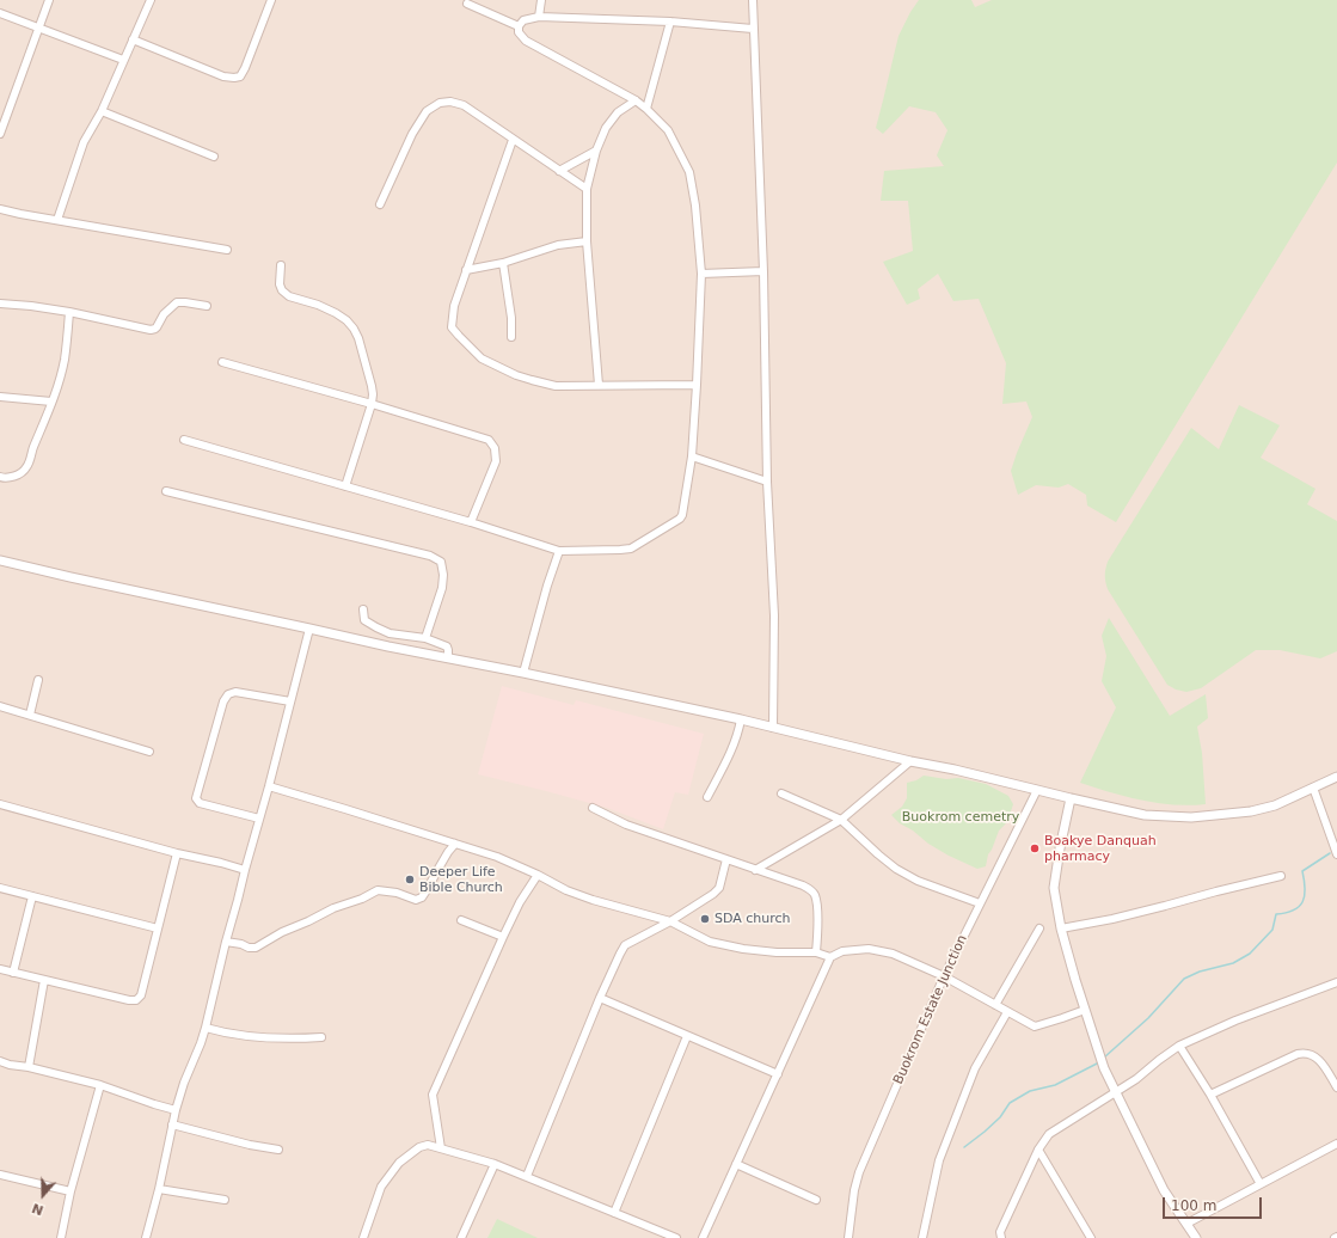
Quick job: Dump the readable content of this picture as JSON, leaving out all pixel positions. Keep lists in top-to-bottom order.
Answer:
{
  "streets": {
    "street": ["Buokrom Estate Junction"]
  },
  "parks": ["Buokrom cemetry"],
  "places": ["Boakye Danquah pharmacy", "Deeper Life Bible Church", "SDA church"],
  "scale_bar": "100 m",
  "north": "bottom"
}
